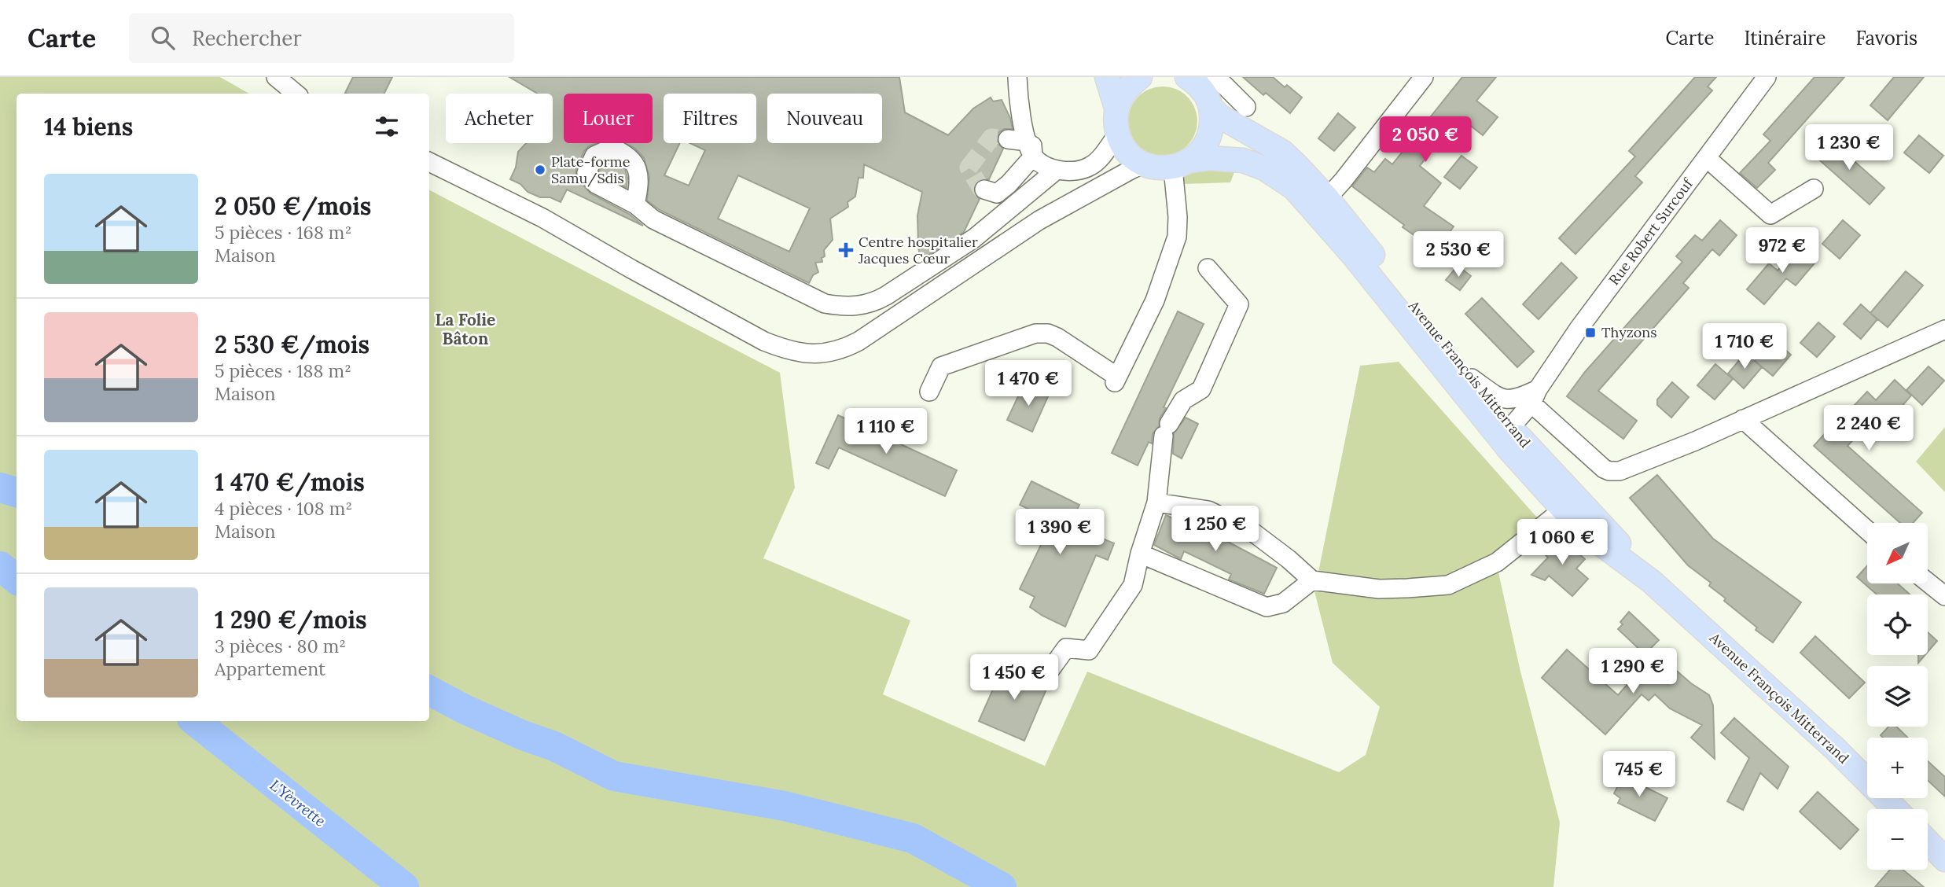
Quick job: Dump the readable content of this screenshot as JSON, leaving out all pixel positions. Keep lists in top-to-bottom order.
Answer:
{
  "streets": {
    "main road": ["Avenue François Mitterrand"],
    "street": ["Rue Robert Surcouf"]
  },
  "crossings": [
    ["Rue Robert Surcouf", "Avenue François Mitterrand"]
  ],
  "districts": ["La Folie Bâton"],
  "water": ["L'Yèvrette"],
  "places": {
    "other": ["Plate-forme Samu/Sdis"],
    "health": ["Centre hospitalier Jacques Cœur"],
    "transit": ["Thyzons"]
  },
  "north": "bottom left",
  "page": {
    "header": "Carte",
    "search": "Rechercher",
    "nav": ["Carte", "Itinéraire", "Favoris"],
    "chip": [
      "Acheter",
      "Louer",
      "Filtres",
      "Nouveau"
    ],
    "heading": "14 biens",
    "price": [
      "2 050 €",
      "1 230 €",
      "972 €",
      "2 530 €",
      "1 710 €",
      "1 470 €",
      "2 240 €",
      "1 110 €",
      "1 250 €",
      "1 390 €",
      "1 060 €",
      "1 290 €",
      "1 450 €",
      "745 €"
    ],
    "list": [
      {
        "name": "2 050 €/mois",
        "note": "5 pièces · 168 m² · Maison"
      },
      {
        "name": "2 530 €/mois",
        "note": "5 pièces · 188 m² · Maison"
      },
      {
        "name": "1 470 €/mois",
        "note": "4 pièces · 108 m² · Maison"
      },
      {
        "name": "1 290 €/mois",
        "note": "3 pièces · 80 m² · Appartement"
      }
    ],
    "map_buttons": ["+", "−"]
  }
}
